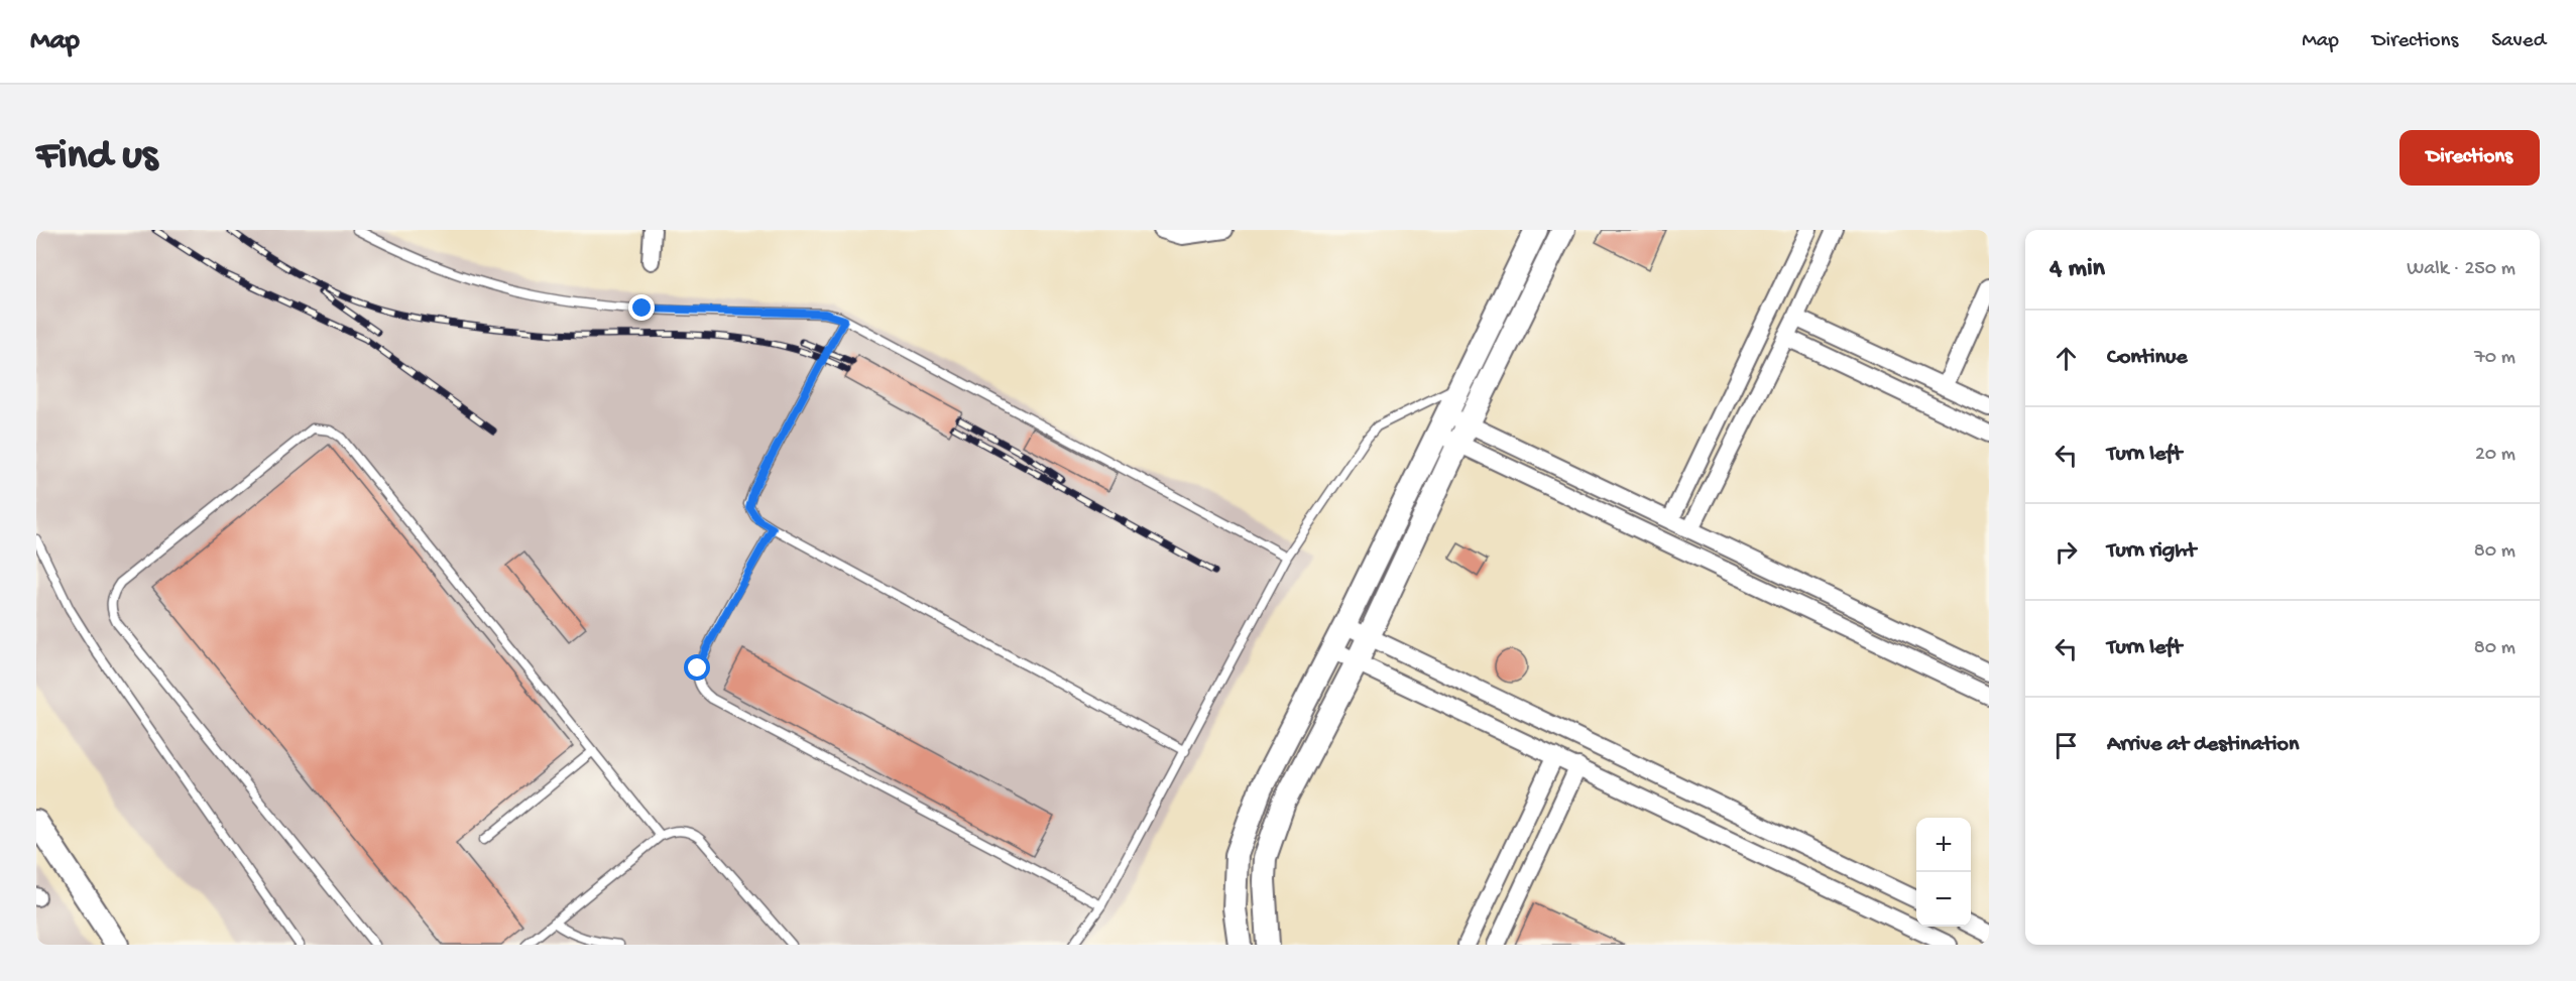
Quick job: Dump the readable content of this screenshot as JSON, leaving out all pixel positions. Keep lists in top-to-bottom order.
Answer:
{
  "page": {
    "header": "Map",
    "nav": ["Map", "Directions", "Saved"],
    "buttons": "Directions",
    "title": "Find us",
    "heading": ["4 min", "Walk · 250 m"],
    "list": [
      ["Continue", "70 m"],
      ["Turn left", "20 m"],
      ["Turn right", "80 m"],
      ["Turn left", "80 m"],
      "Arrive at destination"
    ],
    "map_buttons": ["+", "−"]
  }
}
